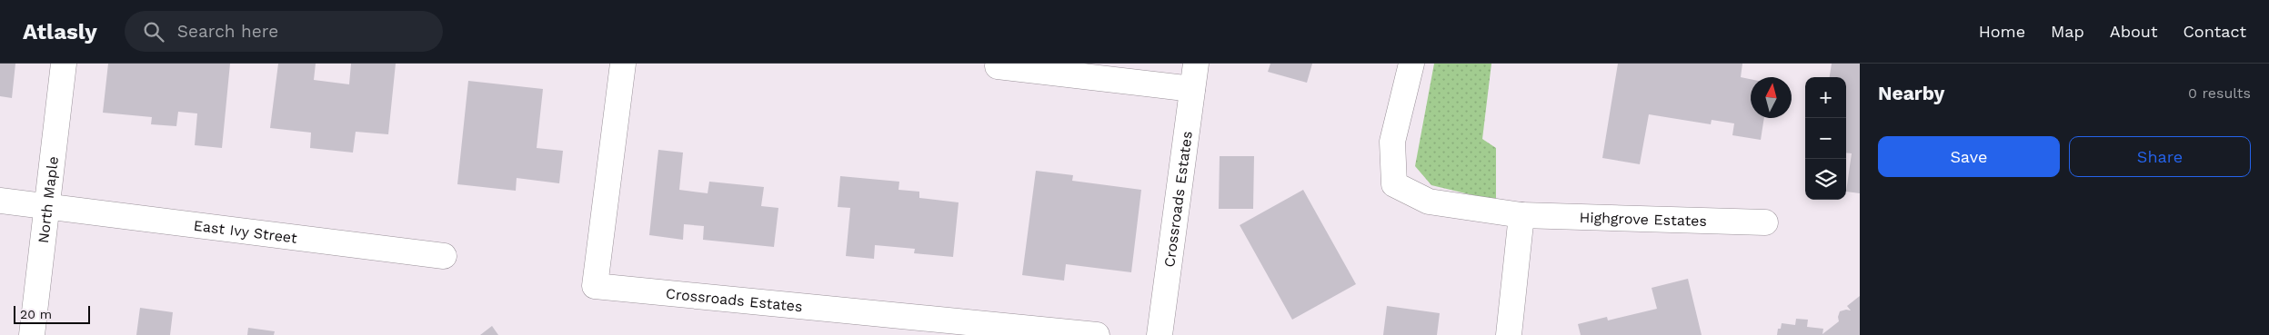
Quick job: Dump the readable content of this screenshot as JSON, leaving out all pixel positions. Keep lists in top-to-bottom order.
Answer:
{
  "streets": {
    "street": [
      "Crossroads Estates",
      "North Maple",
      "Highgrove Estates",
      "East Ivy Street"
    ]
  },
  "crossings": [
    ["North Maple", "East Ivy Street"]
  ],
  "scale_bar": "20 m",
  "north": "top",
  "page": {
    "header": "Atlasly",
    "search": "Search here",
    "nav": [
      "Home",
      "Map",
      "About",
      "Contact"
    ],
    "heading": ["Nearby", "0 results"],
    "map_buttons": ["+", "−"],
    "buttons": ["Save", "Share"],
    "scale": "20 m"
  }
}
